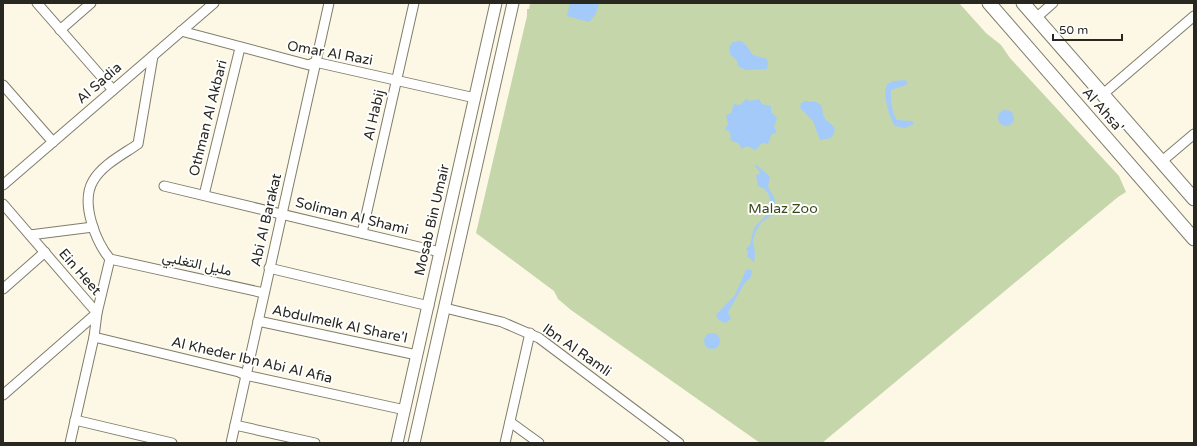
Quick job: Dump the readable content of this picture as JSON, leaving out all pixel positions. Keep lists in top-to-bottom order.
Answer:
{
  "streets": {
    "main road": ["Al Ahsa'"],
    "street": [
      "Omar Al Razi",
      "Al Sadia",
      "Al Habij",
      "Othman Al Akbari",
      "Soliman Al Shami",
      "Abi Al Barakat",
      "Mosab Bin Umair",
      "مليل التغلبي",
      "Ein Heet",
      "Abdulmelk Al Share'I",
      "Ibn Al Ramli",
      "Al Kheder Ibn Abi Al Afia"
    ]
  },
  "crossings": [
    ["Omar Al Razi", "Al Sadia"],
    ["Omar Al Razi", "Al Habij"],
    ["Omar Al Razi", "Othman Al Akbari"],
    ["Omar Al Razi", "Abi Al Barakat"],
    ["Omar Al Razi", "Mosab Bin Umair"],
    ["Al Habij", "Soliman Al Shami"],
    ["Othman Al Akbari", "Soliman Al Shami"],
    ["Soliman Al Shami", "Abi Al Barakat"],
    ["Soliman Al Shami", "Mosab Bin Umair"],
    ["Abi Al Barakat", "مليل التغلبي"],
    ["Abi Al Barakat", "Abdulmelk Al Share'I"],
    ["Abi Al Barakat", "Al Kheder Ibn Abi Al Afia"],
    ["Mosab Bin Umair", "Abdulmelk Al Share'I"],
    ["Mosab Bin Umair", "Al Kheder Ibn Abi Al Afia"],
    ["Ein Heet", "Al Kheder Ibn Abi Al Afia"]
  ],
  "parks": ["Malaz Zoo"],
  "scale_bar": "50 m"
}
